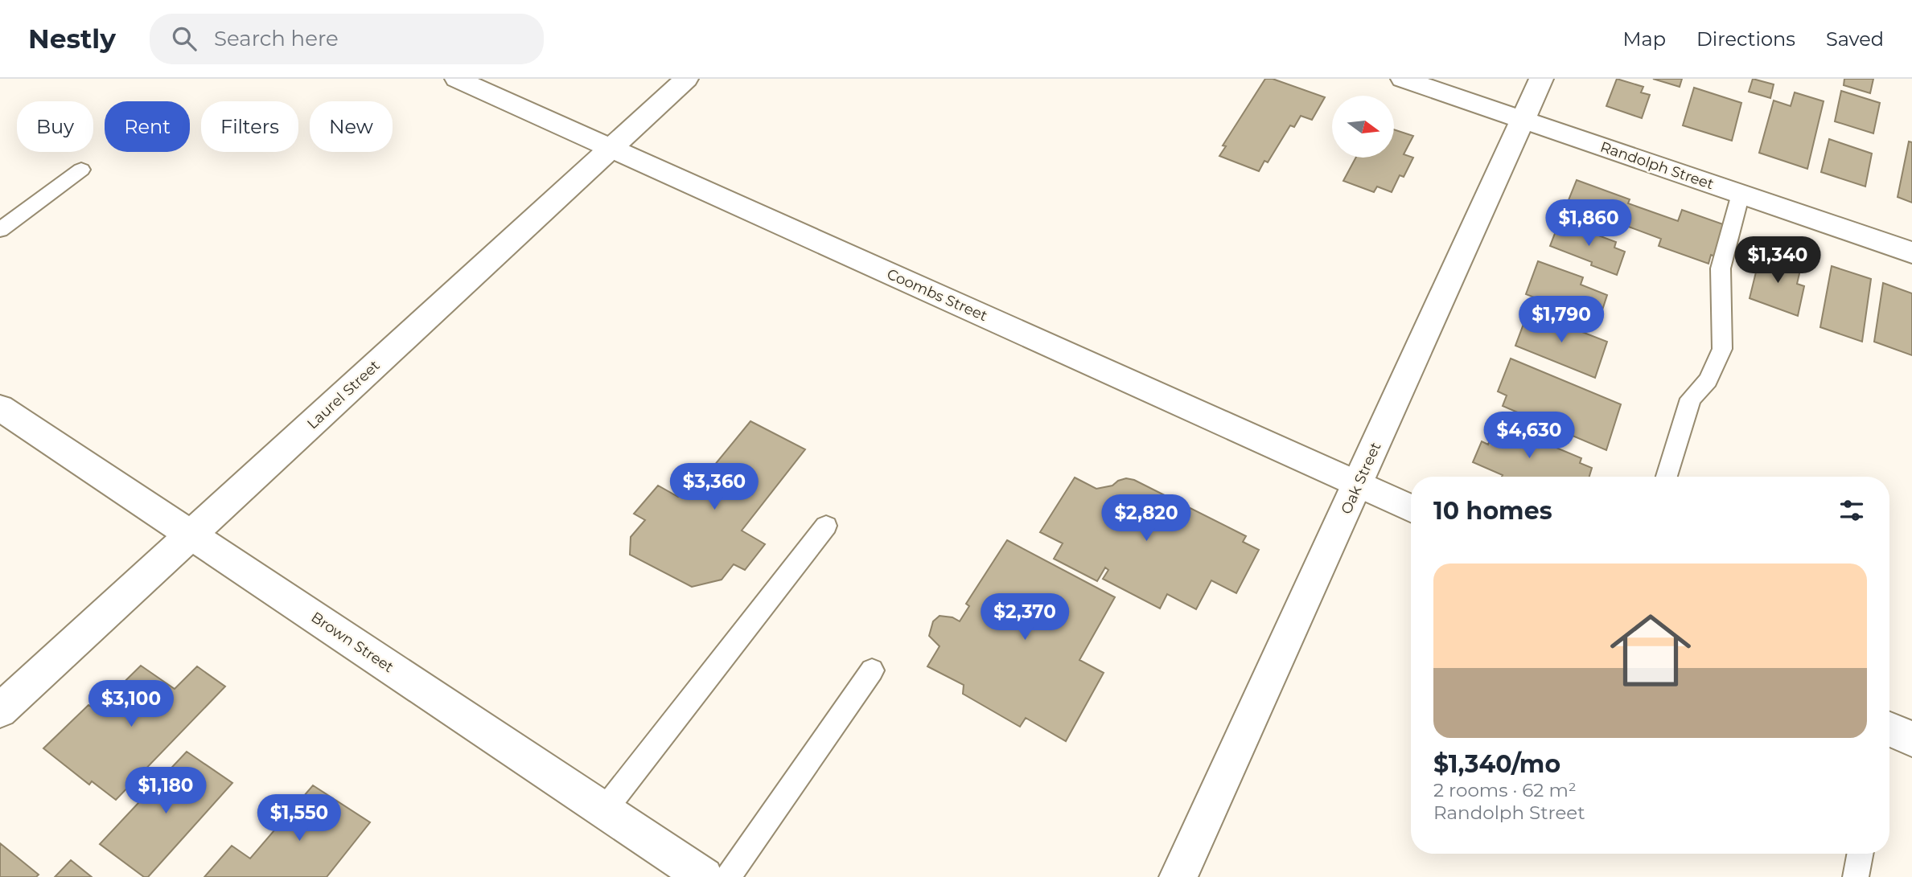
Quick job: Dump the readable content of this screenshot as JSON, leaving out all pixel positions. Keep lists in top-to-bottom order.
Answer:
{
  "streets": {
    "street": [
      "Randolph Street",
      "Coombs Street",
      "Laurel Street",
      "Oak Street",
      "Brown Street"
    ]
  },
  "crossings": [
    ["Randolph Street", "Oak Street"],
    ["Coombs Street", "Laurel Street"],
    ["Coombs Street", "Oak Street"],
    ["Laurel Street", "Brown Street"]
  ],
  "north": "right",
  "page": {
    "header": "Nestly",
    "search": "Search here",
    "nav": ["Map", "Directions", "Saved"],
    "chip": [
      "Buy",
      "Rent",
      "Filters",
      "New"
    ],
    "price": [
      "$1,860",
      "$1,340",
      "$1,790",
      "$4,630",
      "$3,360",
      "$2,820",
      "$2,370",
      "$3,100",
      "$1,180",
      "$1,550"
    ],
    "heading": "10 homes",
    "list": [
      {
        "name": "$1,340/mo",
        "note": "2 rooms · 62 m² · Randolph Street"
      }
    ]
  }
}
